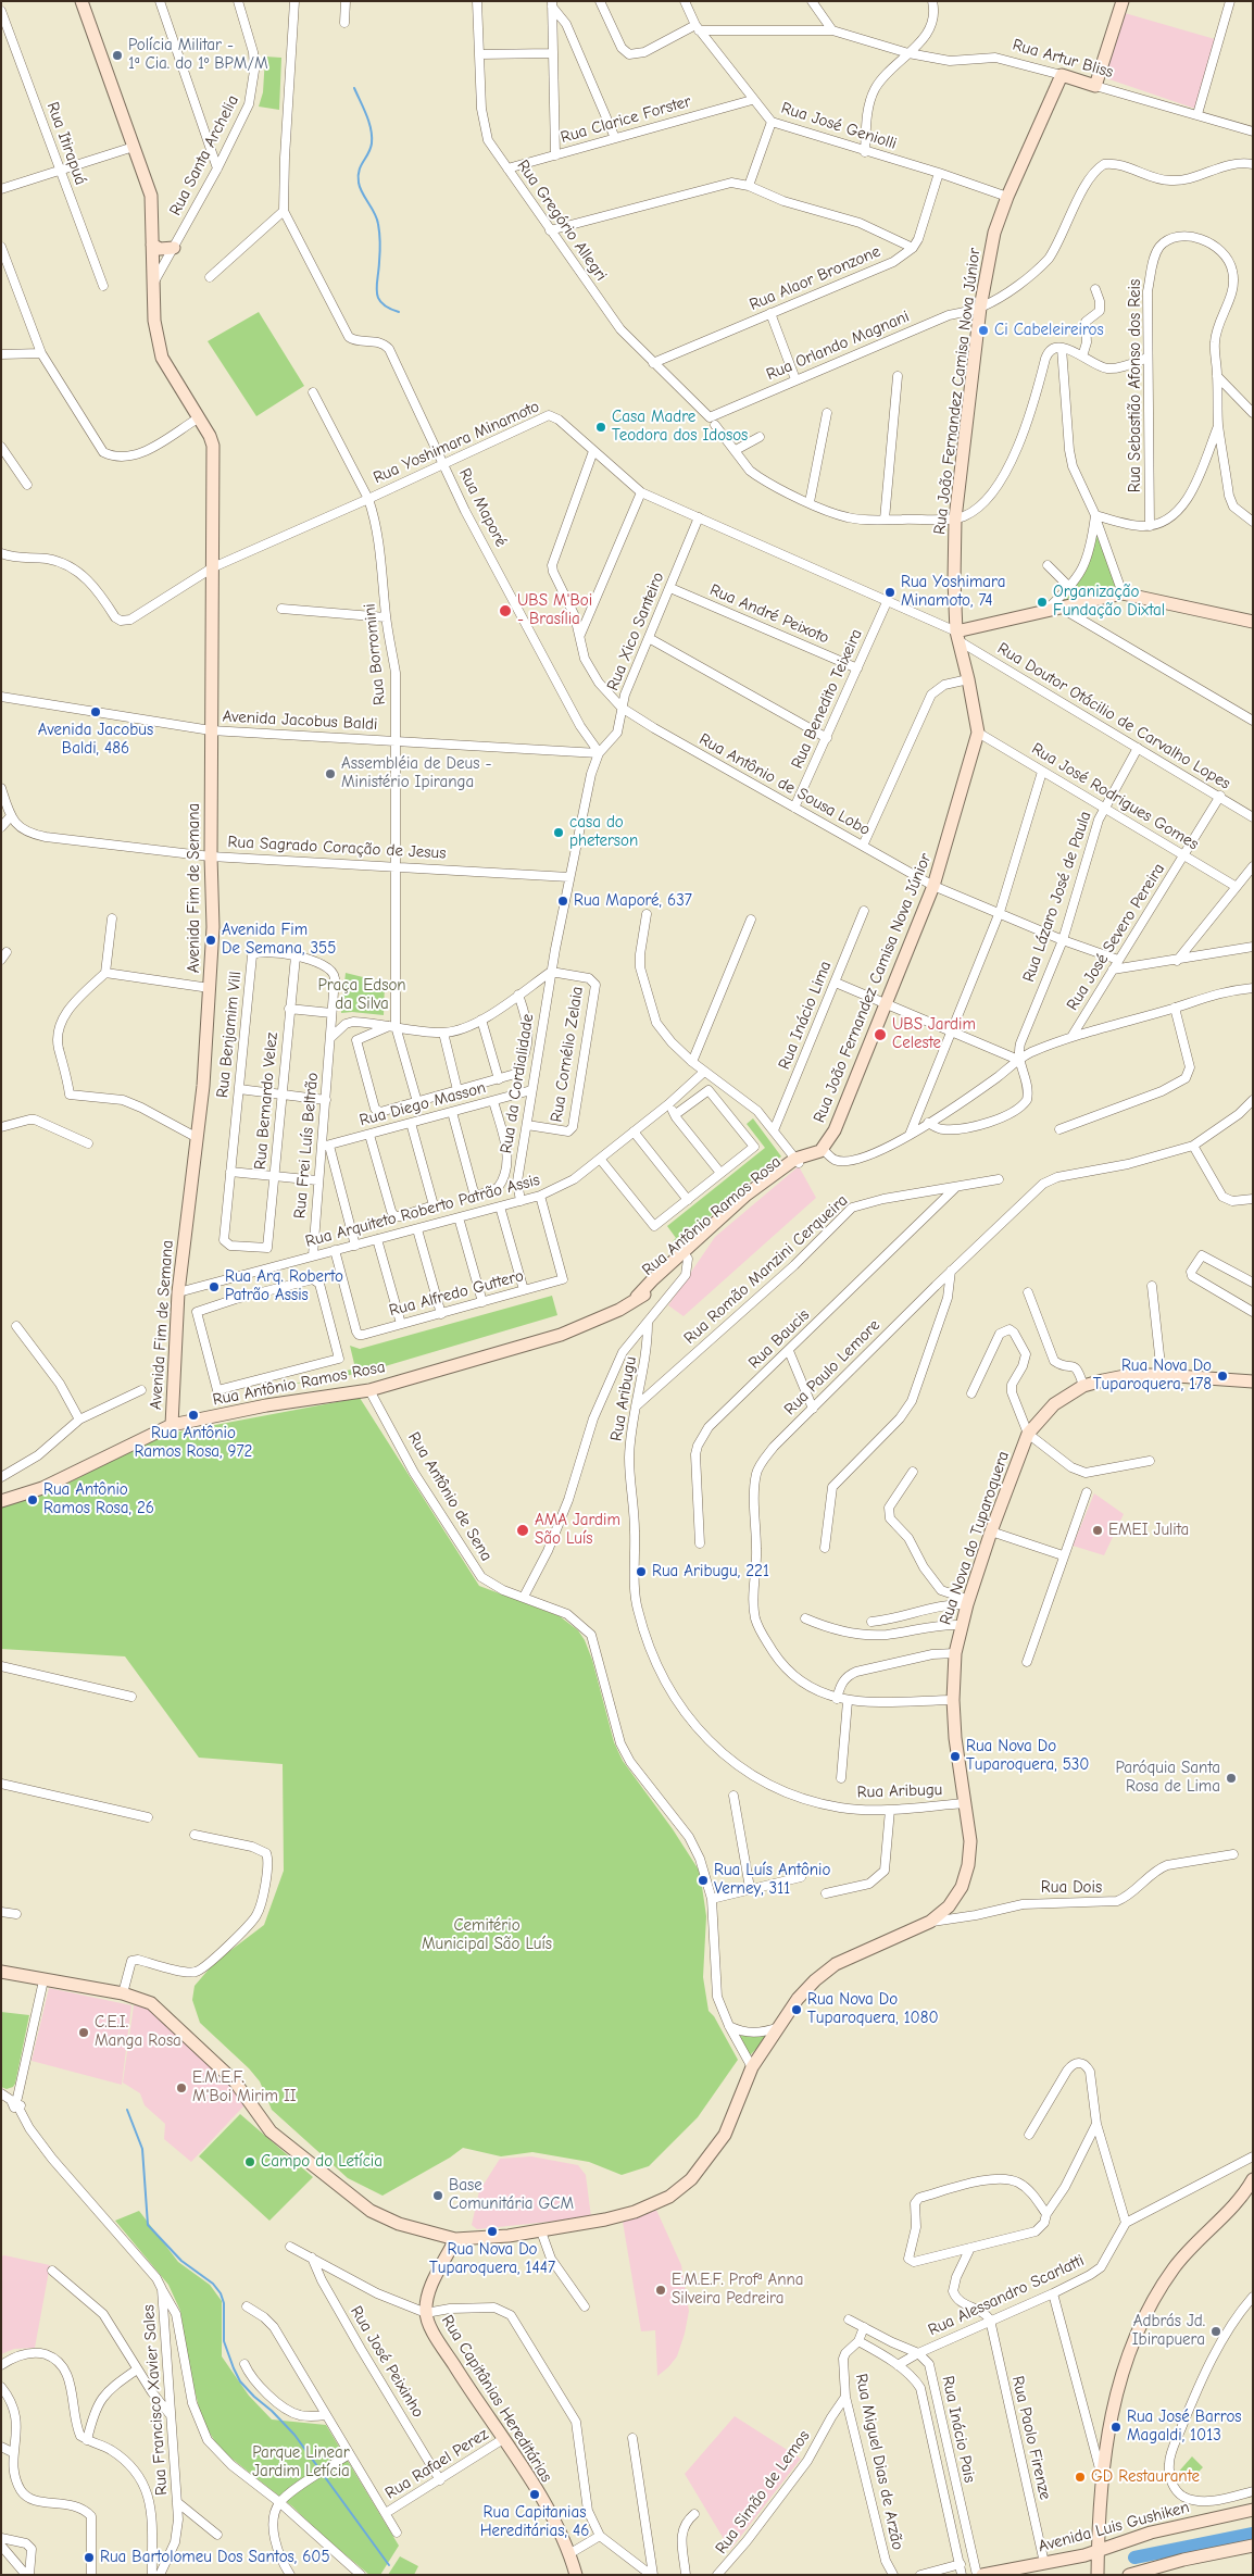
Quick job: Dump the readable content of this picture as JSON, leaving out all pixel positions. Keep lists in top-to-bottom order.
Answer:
{
  "streets": {
    "street": [
      "Rua Artur Bliss",
      "Rua Clarice Forster",
      "Rua José Geniolli",
      "Rua Itirapuá",
      "Rua Santa Archelia",
      "Rua Gregório Allegri",
      "Rua Alaor Bronzone",
      "Rua Orlando Magnani",
      "Rua Sebastião Afonso dos Reis",
      "Rua João Fernandez Camisa Nova Júnior",
      "Rua Yoshimara Minamoto",
      "Rua Maporé",
      "Rua André Peixoto",
      "Rua Xico Santeiro",
      "Rua Borromini",
      "Rua Benedito Teixeira",
      "Rua Doutor Otácilio de Carvalho Lopes",
      "Avenida Jacobus Baldi",
      "Rua Antônio de Sousa Lobo",
      "Rua José Rodrigues Gomes",
      "Rua Sagrado Coração de Jesus",
      "Avenida Fim de Semana",
      "Rua Lázaro José de Paula",
      "Rua José Severo Pereira",
      "Rua Inácio Lima",
      "Rua Benjamim Vill",
      "Rua Cornélio Zelaia",
      "Rua da Cordialidade",
      "Rua Bernardo Velez",
      "Rua Diego Masson",
      "Rua Frei Luís Beltrão",
      "Rua Arquiteto Roberto Patrão Assis",
      "Rua Antônio Ramos Rosa",
      "Rua Romão Manzini Cerqueira",
      "Rua Alfredo Guttero",
      "Rua Baucis",
      "Rua Paulo Lemore",
      "Rua Aribugu",
      "Rua Antônio de Sena",
      "Rua Nova do Tuparoquera",
      "Rua Dois",
      "Rua Alessandro Scarlatti",
      "Rua José Peixinho",
      "Rua Capitânias Hereditárias",
      "Rua Francisco Xavier Sales",
      "Rua Inácio Pais",
      "Rua Paolo Firenze",
      "Rua Miguel Dias de Arzão",
      "Rua Rafael Perez",
      "Rua Simão de Lemos",
      "Avenida Luis Gushiken"
    ]
  },
  "crossings": [
    ["Rua Artur Bliss", "Rua José Geniolli"],
    ["Rua Artur Bliss", "Rua João Fernandez Camisa Nova Júnior"],
    ["Rua Clarice Forster", "Rua José Geniolli"],
    ["Rua Clarice Forster", "Rua Gregório Allegri"],
    ["Rua José Geniolli", "Rua Alaor Bronzone"],
    ["Rua José Geniolli", "Rua João Fernandez Camisa Nova Júnior"],
    ["Rua Santa Archelia", "Avenida Fim de Semana"],
    ["Rua Gregório Allegri", "Rua Alaor Bronzone"],
    ["Rua Gregório Allegri", "Rua Orlando Magnani"],
    ["Rua Gregório Allegri", "Rua João Fernandez Camisa Nova Júnior"],
    ["Rua Orlando Magnani", "Rua João Fernandez Camisa Nova Júnior"],
    ["Rua João Fernandez Camisa Nova Júnior", "Rua Yoshimara Minamoto"],
    ["Rua João Fernandez Camisa Nova Júnior", "Rua Doutor Otácilio de Carvalho Lopes"],
    ["Rua João Fernandez Camisa Nova Júnior", "Rua Antônio de Sousa Lobo"],
    ["Rua João Fernandez Camisa Nova Júnior", "Rua José Rodrigues Gomes"],
    ["Rua João Fernandez Camisa Nova Júnior", "Rua Antônio Ramos Rosa"],
    ["Rua Yoshimara Minamoto", "Rua Maporé"],
    ["Rua Yoshimara Minamoto", "Rua Xico Santeiro"],
    ["Rua Yoshimara Minamoto", "Rua Borromini"],
    ["Rua Yoshimara Minamoto", "Rua Benedito Teixeira"],
    ["Rua Yoshimara Minamoto", "Rua Doutor Otácilio de Carvalho Lopes"],
    ["Rua Yoshimara Minamoto", "Rua Antônio de Sousa Lobo"],
    ["Rua Yoshimara Minamoto", "Avenida Fim de Semana"],
    ["Rua Maporé", "Rua Xico Santeiro"],
    ["Rua Maporé", "Avenida Jacobus Baldi"],
    ["Rua André Peixoto", "Rua Xico Santeiro"],
    ["Rua André Peixoto", "Rua Benedito Teixeira"],
    ["Rua Xico Santeiro", "Avenida Jacobus Baldi"],
    ["Rua Xico Santeiro", "Rua Antônio de Sousa Lobo"],
    ["Rua Borromini", "Avenida Jacobus Baldi"],
    ["Rua Borromini", "Rua Sagrado Coração de Jesus"],
    ["Rua Benedito Teixeira", "Rua Antônio de Sousa Lobo"],
    ["Rua Doutor Otácilio de Carvalho Lopes", "Rua Lázaro José de Paula"],
    ["Rua Doutor Otácilio de Carvalho Lopes", "Rua José Severo Pereira"],
    ["Avenida Jacobus Baldi", "Avenida Fim de Semana"],
    ["Rua Antônio de Sousa Lobo", "Rua Lázaro José de Paula"],
    ["Rua Antônio de Sousa Lobo", "Rua José Severo Pereira"],
    ["Rua José Rodrigues Gomes", "Rua Lázaro José de Paula"],
    ["Rua José Rodrigues Gomes", "Rua José Severo Pereira"],
    ["Rua Sagrado Coração de Jesus", "Avenida Fim de Semana"],
    ["Avenida Fim de Semana", "Rua Arquiteto Roberto Patrão Assis"],
    ["Avenida Fim de Semana", "Rua Antônio Ramos Rosa"],
    ["Rua Benjamim Vill", "Rua Bernardo Velez"],
    ["Rua Benjamim Vill", "Rua Frei Luís Beltrão"],
    ["Rua Cornélio Zelaia", "Rua da Cordialidade"],
    ["Rua da Cordialidade", "Rua Diego Masson"],
    ["Rua da Cordialidade", "Rua Arquiteto Roberto Patrão Assis"],
    ["Rua Diego Masson", "Rua Frei Luís Beltrão"],
    ["Rua Frei Luís Beltrão", "Rua Arquiteto Roberto Patrão Assis"],
    ["Rua Arquiteto Roberto Patrão Assis", "Rua Alfredo Guttero"],
    ["Rua Antônio Ramos Rosa", "Rua Antônio de Sena"],
    ["Rua Romão Manzini Cerqueira", "Rua Baucis"],
    ["Rua Romão Manzini Cerqueira", "Rua Aribugu"],
    ["Rua Paulo Lemore", "Rua Nova do Tuparoquera"],
    ["Rua Aribugu", "Rua Nova do Tuparoquera"],
    ["Rua Antônio de Sena", "Rua Nova do Tuparoquera"],
    ["Rua Nova do Tuparoquera", "Rua Dois"],
    ["Rua Nova do Tuparoquera", "Rua Capitânias Hereditárias"],
    ["Rua Alessandro Scarlatti", "Rua Inácio Pais"],
    ["Rua Alessandro Scarlatti", "Rua Paolo Firenze"],
    ["Rua José Peixinho", "Rua Rafael Perez"],
    ["Rua Capitânias Hereditárias", "Rua Rafael Perez"],
    ["Rua Inácio Pais", "Rua Miguel Dias de Arzão"],
    ["Rua Paolo Firenze", "Avenida Luis Gushiken"],
    ["Rua Miguel Dias de Arzão", "Rua Simão de Lemos"]
  ],
  "parks": ["Praça Edson da Silva", "Cemitério Municipal São Luís", "Parque Linear Jardim Letícia"],
  "places": [
    "Polícia Militar - 1ª Cia. do 1º BPM/M",
    "Ci Cabeleireiros",
    "Casa Madre Teodora dos Idosos",
    "Rua Yoshimara Minamoto, 74",
    "Organização Fundação Dixtal",
    "UBS M'Boi - Brasília",
    "Avenida Jacobus Baldi, 486",
    "Assembléia de Deus - Ministério Ipiranga",
    "casa do pheterson",
    "Rua Maporé, 637",
    "Avenida Fim De Semana, 355",
    "UBS Jardim Celeste",
    "Rua Arq. Roberto Patrão Assis",
    "Rua Nova Do Tuparoquera, 178",
    "Rua Antônio Ramos Rosa, 972",
    "Rua Antônio Ramos Rosa, 26",
    "AMA Jardim São Luís",
    "EMEI Julita",
    "Rua Aribugu, 221",
    "Rua Nova Do Tuparoquera, 530",
    "Paróquia Santa Rosa de Lima",
    "Rua Luís Antônio Verney, 311",
    "Rua Nova Do Tuparoquera, 1080",
    "C.E.I. Manga Rosa",
    "E.M.E.F. M'Boi Mirim II",
    "Campo do Letícia",
    "Base Comunitária GCM",
    "Rua Nova Do Tuparoquera, 1447",
    "E.M.E.F. Profª Anna Silveira Pedreira",
    "Adbrás Jd. Ibirapuera",
    "Rua José Barros Magaldi, 1013",
    "GD Restaurante",
    "Rua Capitanias Hereditárias, 46",
    "Rua Bartolomeu Dos Santos, 605"
  ]
}
